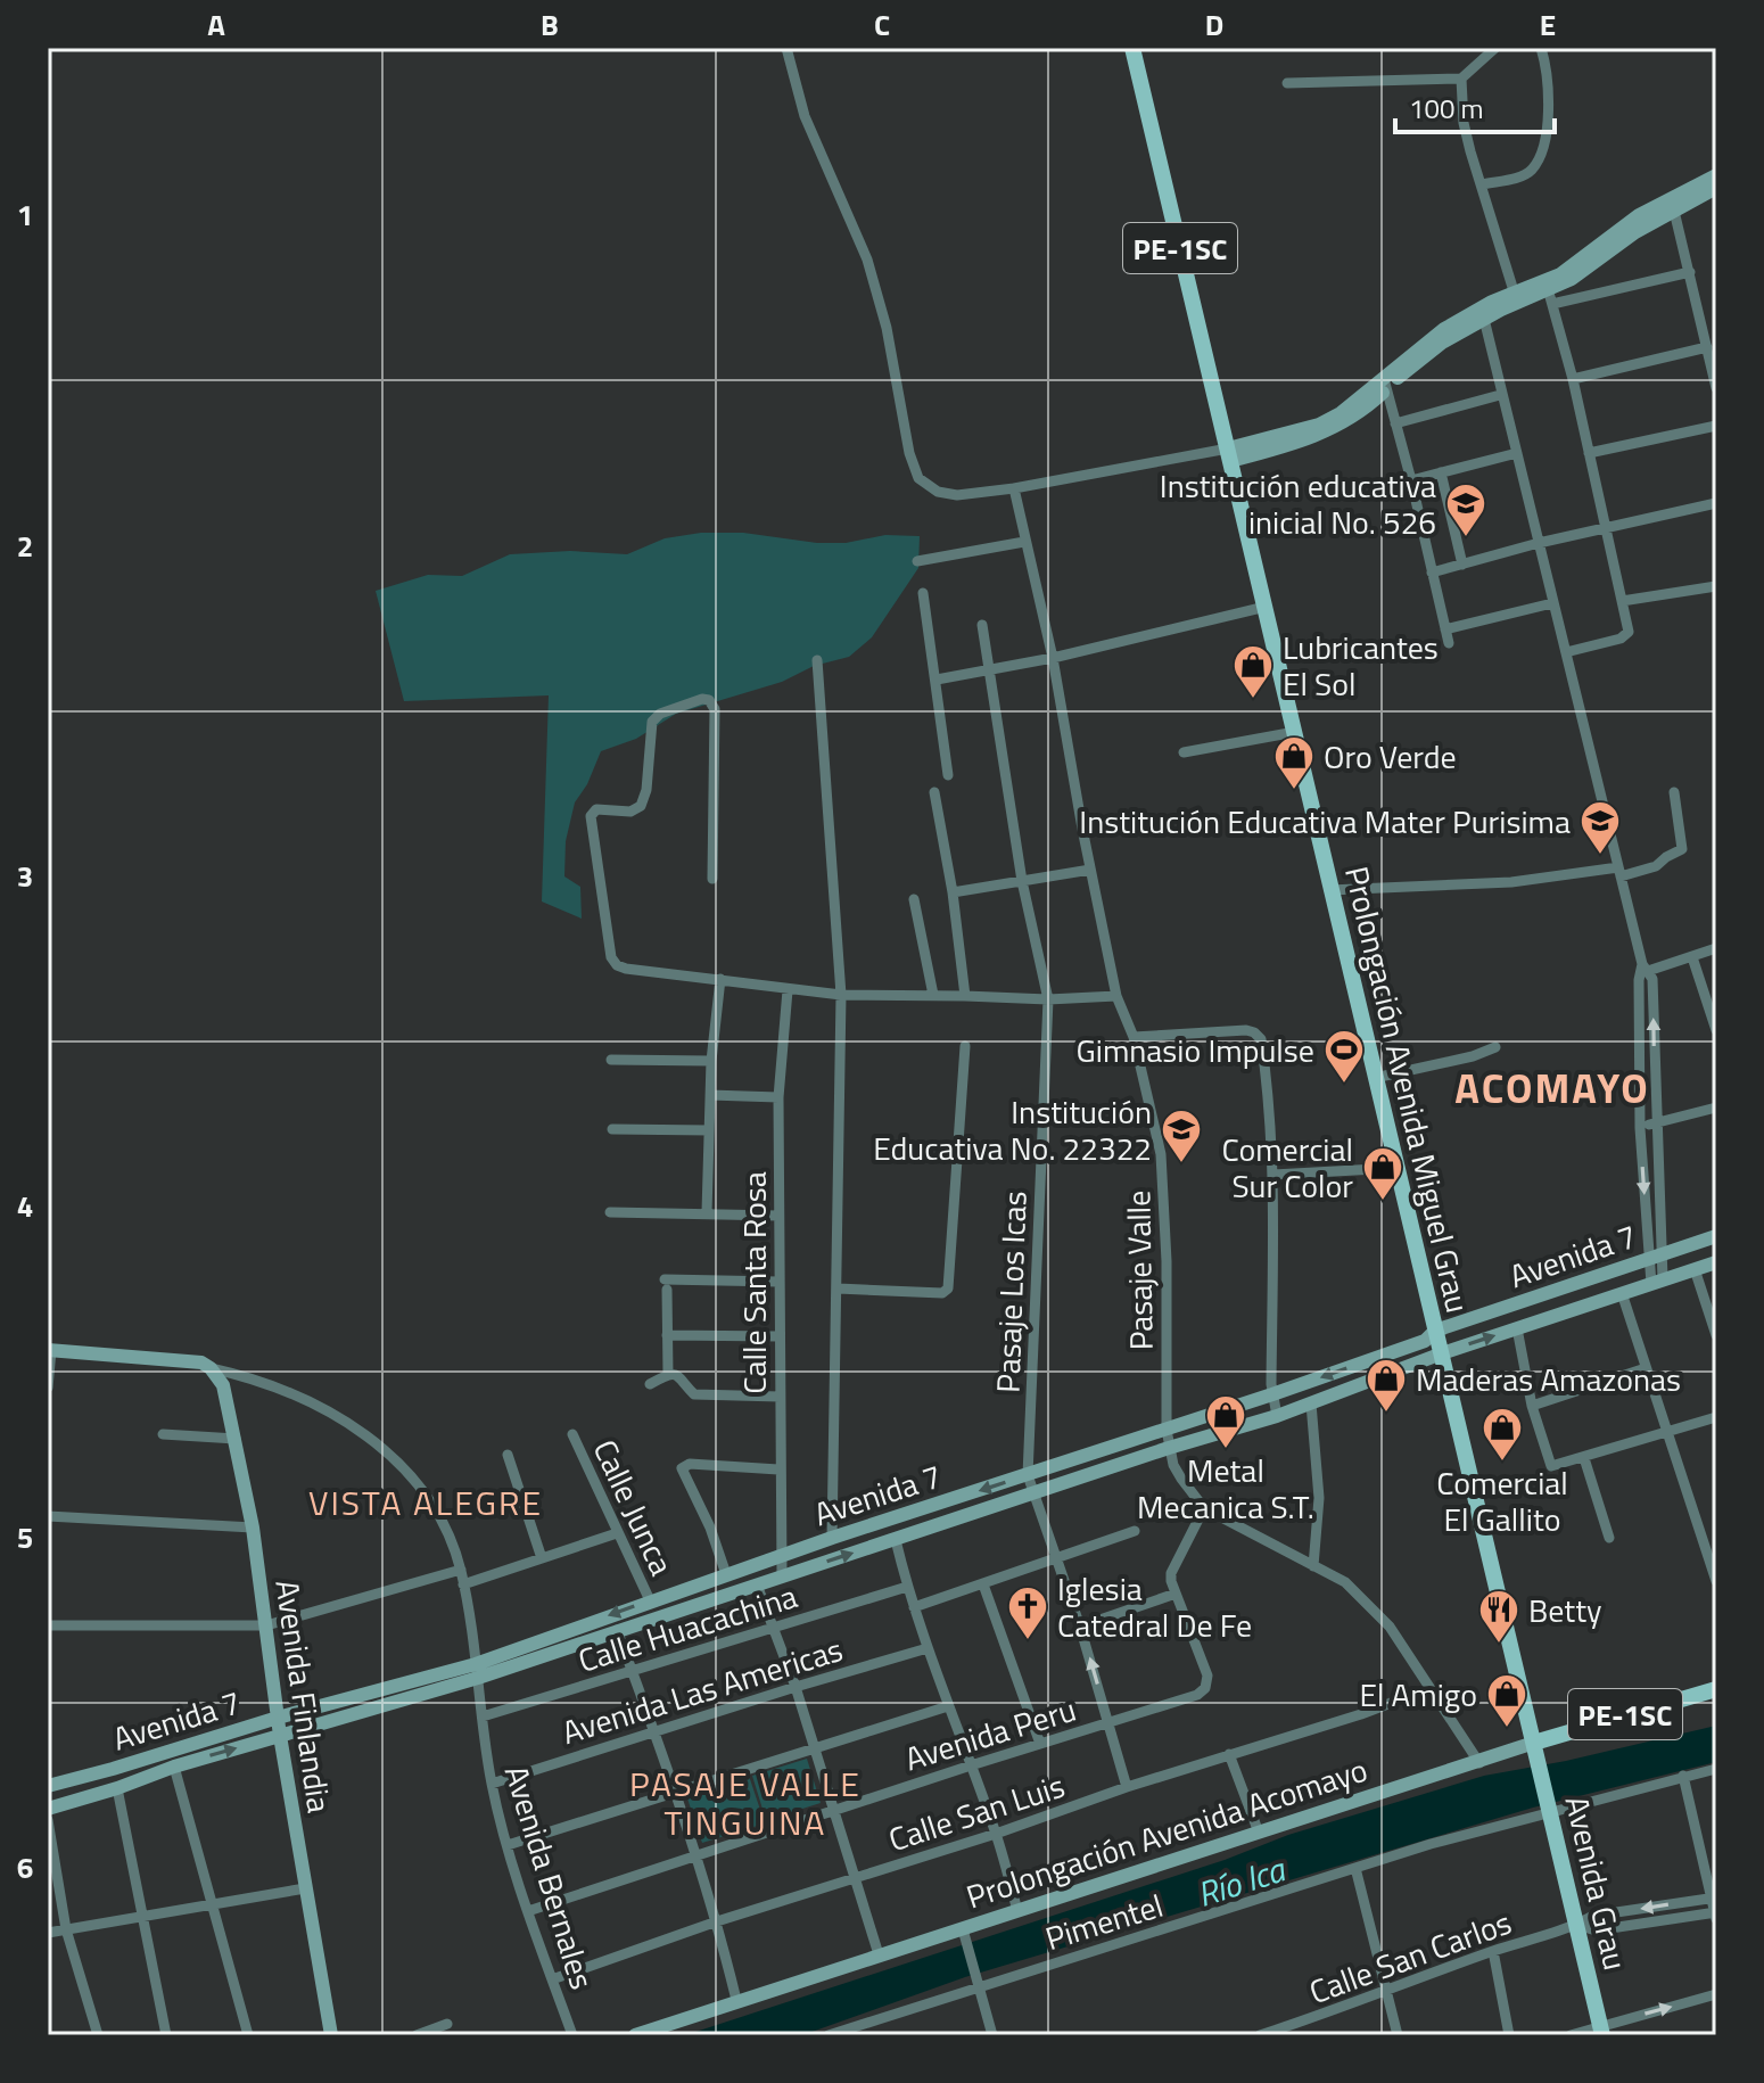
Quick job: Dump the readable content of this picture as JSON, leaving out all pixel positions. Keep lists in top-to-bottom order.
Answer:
{
  "streets": {
    "main road": [
      "PE-1SC",
      "Prolongación Avenida Miguel Grau",
      "Prolongación Avenida Acomayo",
      "Avenida Grau"
    ],
    "street": [
      "Avenida 7",
      "Pasaje Valle",
      "Calle Santa Rosa",
      "Pasaje Los Icas",
      "Calle Junca",
      "Calle Huacachina",
      "Avenida Las Americas",
      "Avenida Finlandia",
      "Avenida Peru",
      "Calle San Luis",
      "Avenida Bernales",
      "Pimentel",
      "Calle San Carlos"
    ]
  },
  "crossings": [
    ["PE-1SC", "Prolongación Avenida Miguel Grau"],
    ["Prolongación Avenida Miguel Grau", "Avenida 7"],
    ["Prolongación Avenida Miguel Grau", "Prolongación Avenida Acomayo"],
    ["Prolongación Avenida Miguel Grau", "Avenida Grau"],
    ["Avenida 7", "Pasaje Valle"],
    ["Avenida 7", "Calle Santa Rosa"],
    ["Avenida 7", "Pasaje Los Icas"],
    ["Avenida 7", "Calle Junca"],
    ["Avenida 7", "Avenida Finlandia"],
    ["Avenida 7", "Avenida Bernales"],
    ["Pasaje Valle", "Prolongación Avenida Acomayo"],
    ["Pasaje Los Icas", "Avenida Peru"],
    ["Pasaje Los Icas", "Calle San Luis"],
    ["Calle Huacachina", "Avenida Bernales"],
    ["Avenida Las Americas", "Avenida Bernales"],
    ["Avenida Finlandia", "Avenida Bernales"],
    ["Avenida Peru", "Avenida Bernales"],
    ["Calle San Luis", "Avenida Bernales"],
    ["Prolongación Avenida Acomayo", "Avenida Grau"],
    ["Avenida Grau", "Pimentel"],
    ["Avenida Grau", "Calle San Carlos"]
  ],
  "districts": ["ACOMAYO", "VISTA ALEGRE", "PASAJE VALLE TINGUINA"],
  "water": ["Río Ica"],
  "places": {
    "school or university": ["Institución educativa inicial No. 526", "Institución Educativa Mater Purisima", "Institución Educativa No. 22322"],
    "shop": [
      "Lubricantes El Sol",
      "Oro Verde",
      "Comercial Sur Color",
      "Maderas Amazonas",
      "Metal Mecanica S.T.",
      "Comercial El Gallito",
      "El Amigo"
    ],
    "sports": ["Gimnasio Impulse"],
    "church": ["Iglesia Catedral De Fe"],
    "restaurant": ["Betty"]
  },
  "scale_bar": "100 m",
  "grid": {
    "columns": [
      "A",
      "B",
      "C",
      "D",
      "E"
    ],
    "rows": [
      "1",
      "2",
      "3",
      "4",
      "5",
      "6"
    ]
  }
}
